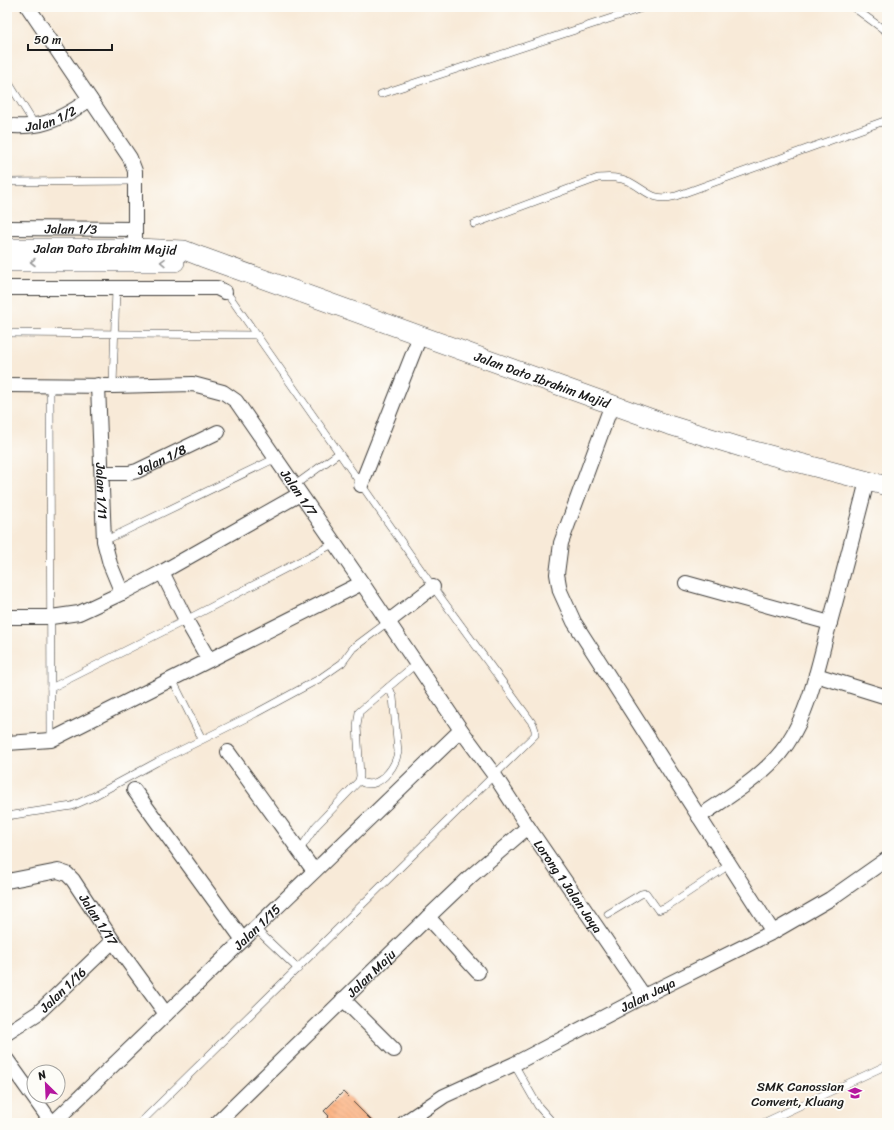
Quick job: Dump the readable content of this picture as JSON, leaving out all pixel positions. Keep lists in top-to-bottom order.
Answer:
{
  "streets": {
    "street": [
      "Jalan 1/2",
      "Jalan 1/3",
      "Jalan Dato Ibrahim Majid",
      "Jalan 1/8",
      "Jalan 1/11",
      "Jalan 1/7",
      "Lorong 1 Jalan Jaya",
      "Jalan 1/17",
      "Jalan 1/15",
      "Jalan Maju",
      "Jalan 1/16",
      "Jalan Jaya"
    ]
  },
  "crossings": [
    ["Jalan 1/8", "Jalan 1/11"],
    ["Jalan 1/11", "Jalan 1/7"],
    ["Jalan 1/7", "Lorong 1 Jalan Jaya"],
    ["Jalan 1/7", "Jalan 1/15"],
    ["Lorong 1 Jalan Jaya", "Jalan Maju"],
    ["Lorong 1 Jalan Jaya", "Jalan Jaya"],
    ["Jalan 1/17", "Jalan 1/15"],
    ["Jalan 1/17", "Jalan 1/16"]
  ],
  "places": {
    "school or university": ["SMK Canossian Convent, Kluang"]
  },
  "scale_bar": "50 m",
  "north": "top left"
}
